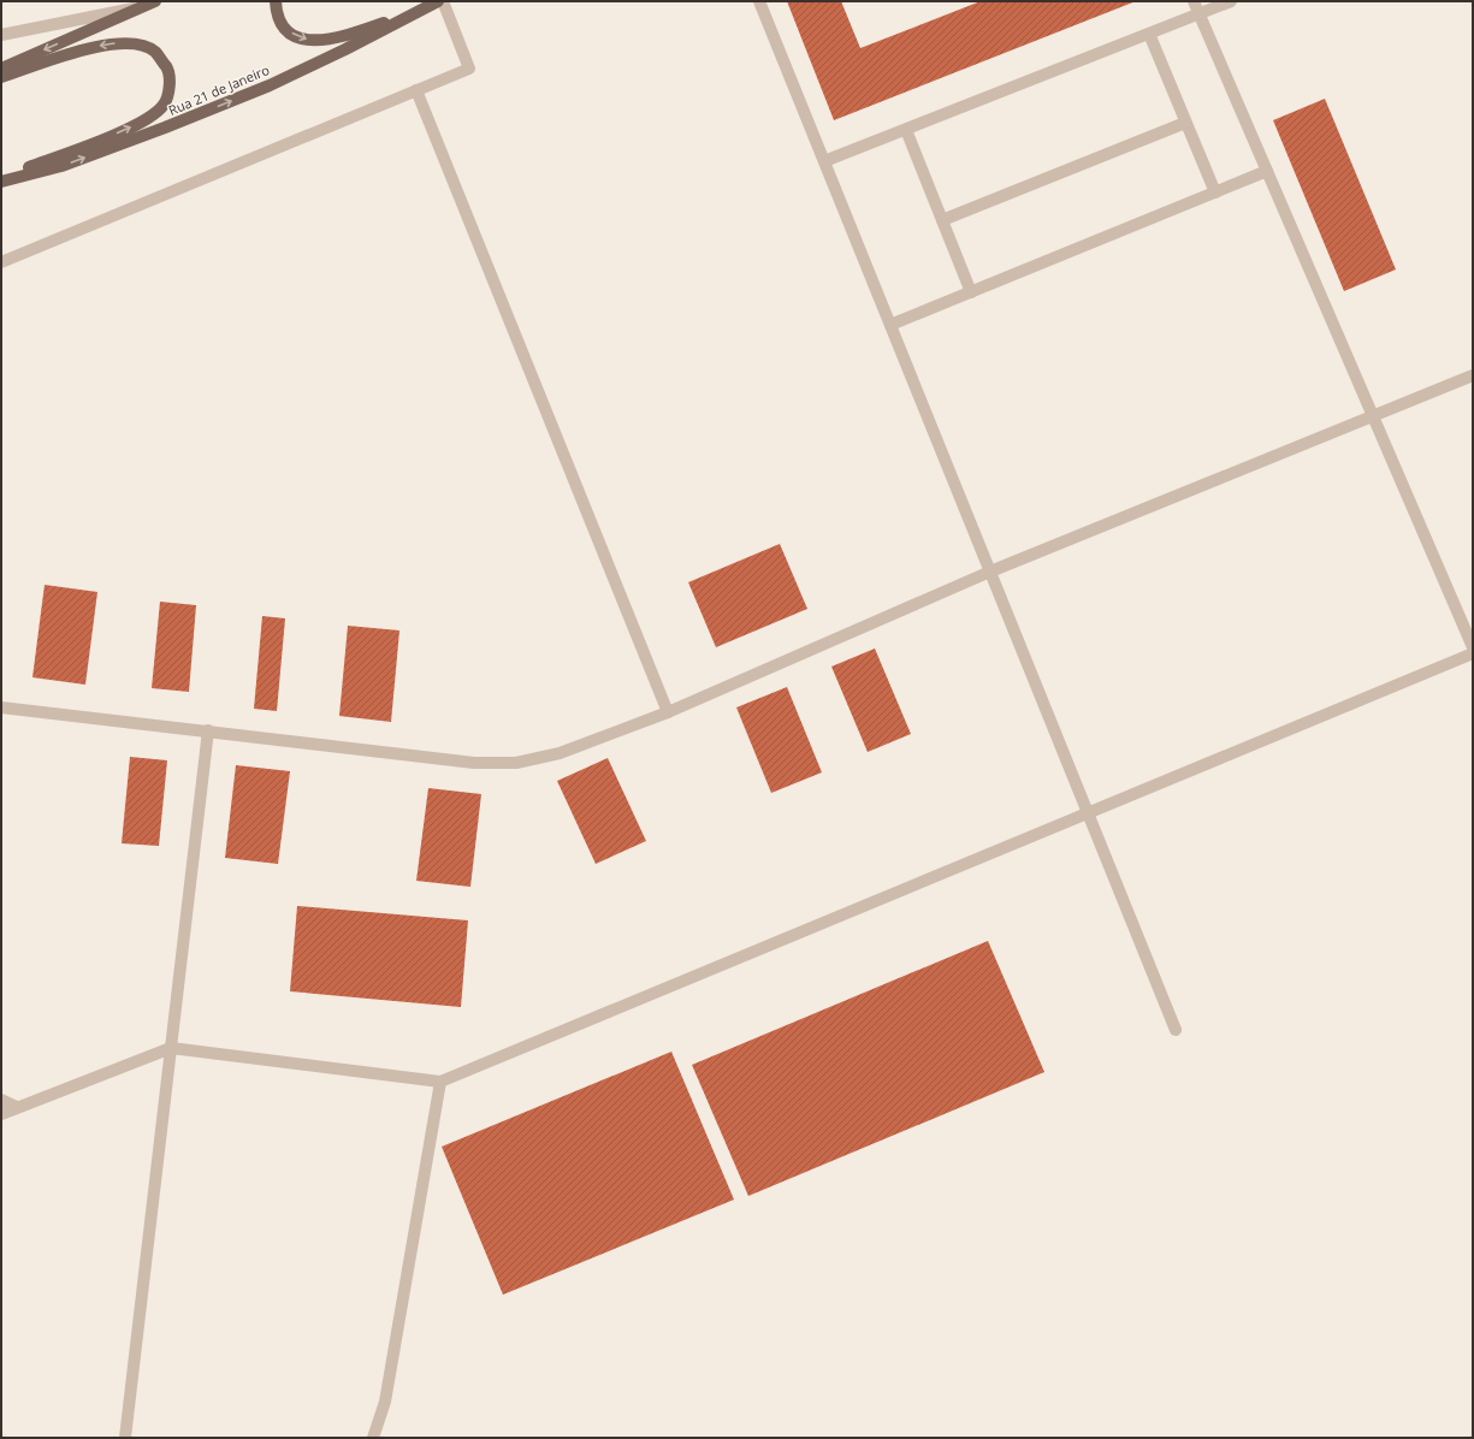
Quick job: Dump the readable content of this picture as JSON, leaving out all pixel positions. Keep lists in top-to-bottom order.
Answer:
{
  "streets": {
    "main road": ["Rua 21 de Janeiro"]
  },
  "one_way": ["Rua 21 de Janeiro"]
}
